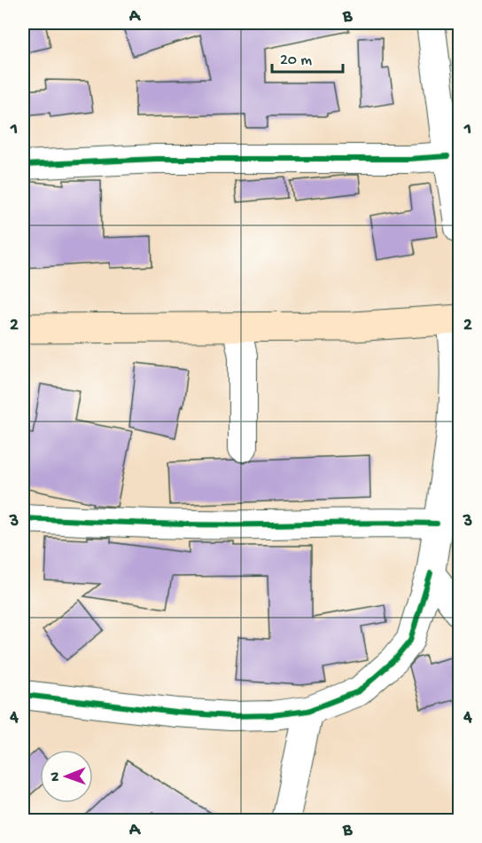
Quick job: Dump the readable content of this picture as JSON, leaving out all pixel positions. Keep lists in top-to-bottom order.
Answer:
{
  "scale_bar": "20 m",
  "north": "left",
  "grid": {
    "columns": ["A", "B"],
    "rows": [
      "1",
      "2",
      "3",
      "4"
    ]
  }
}
